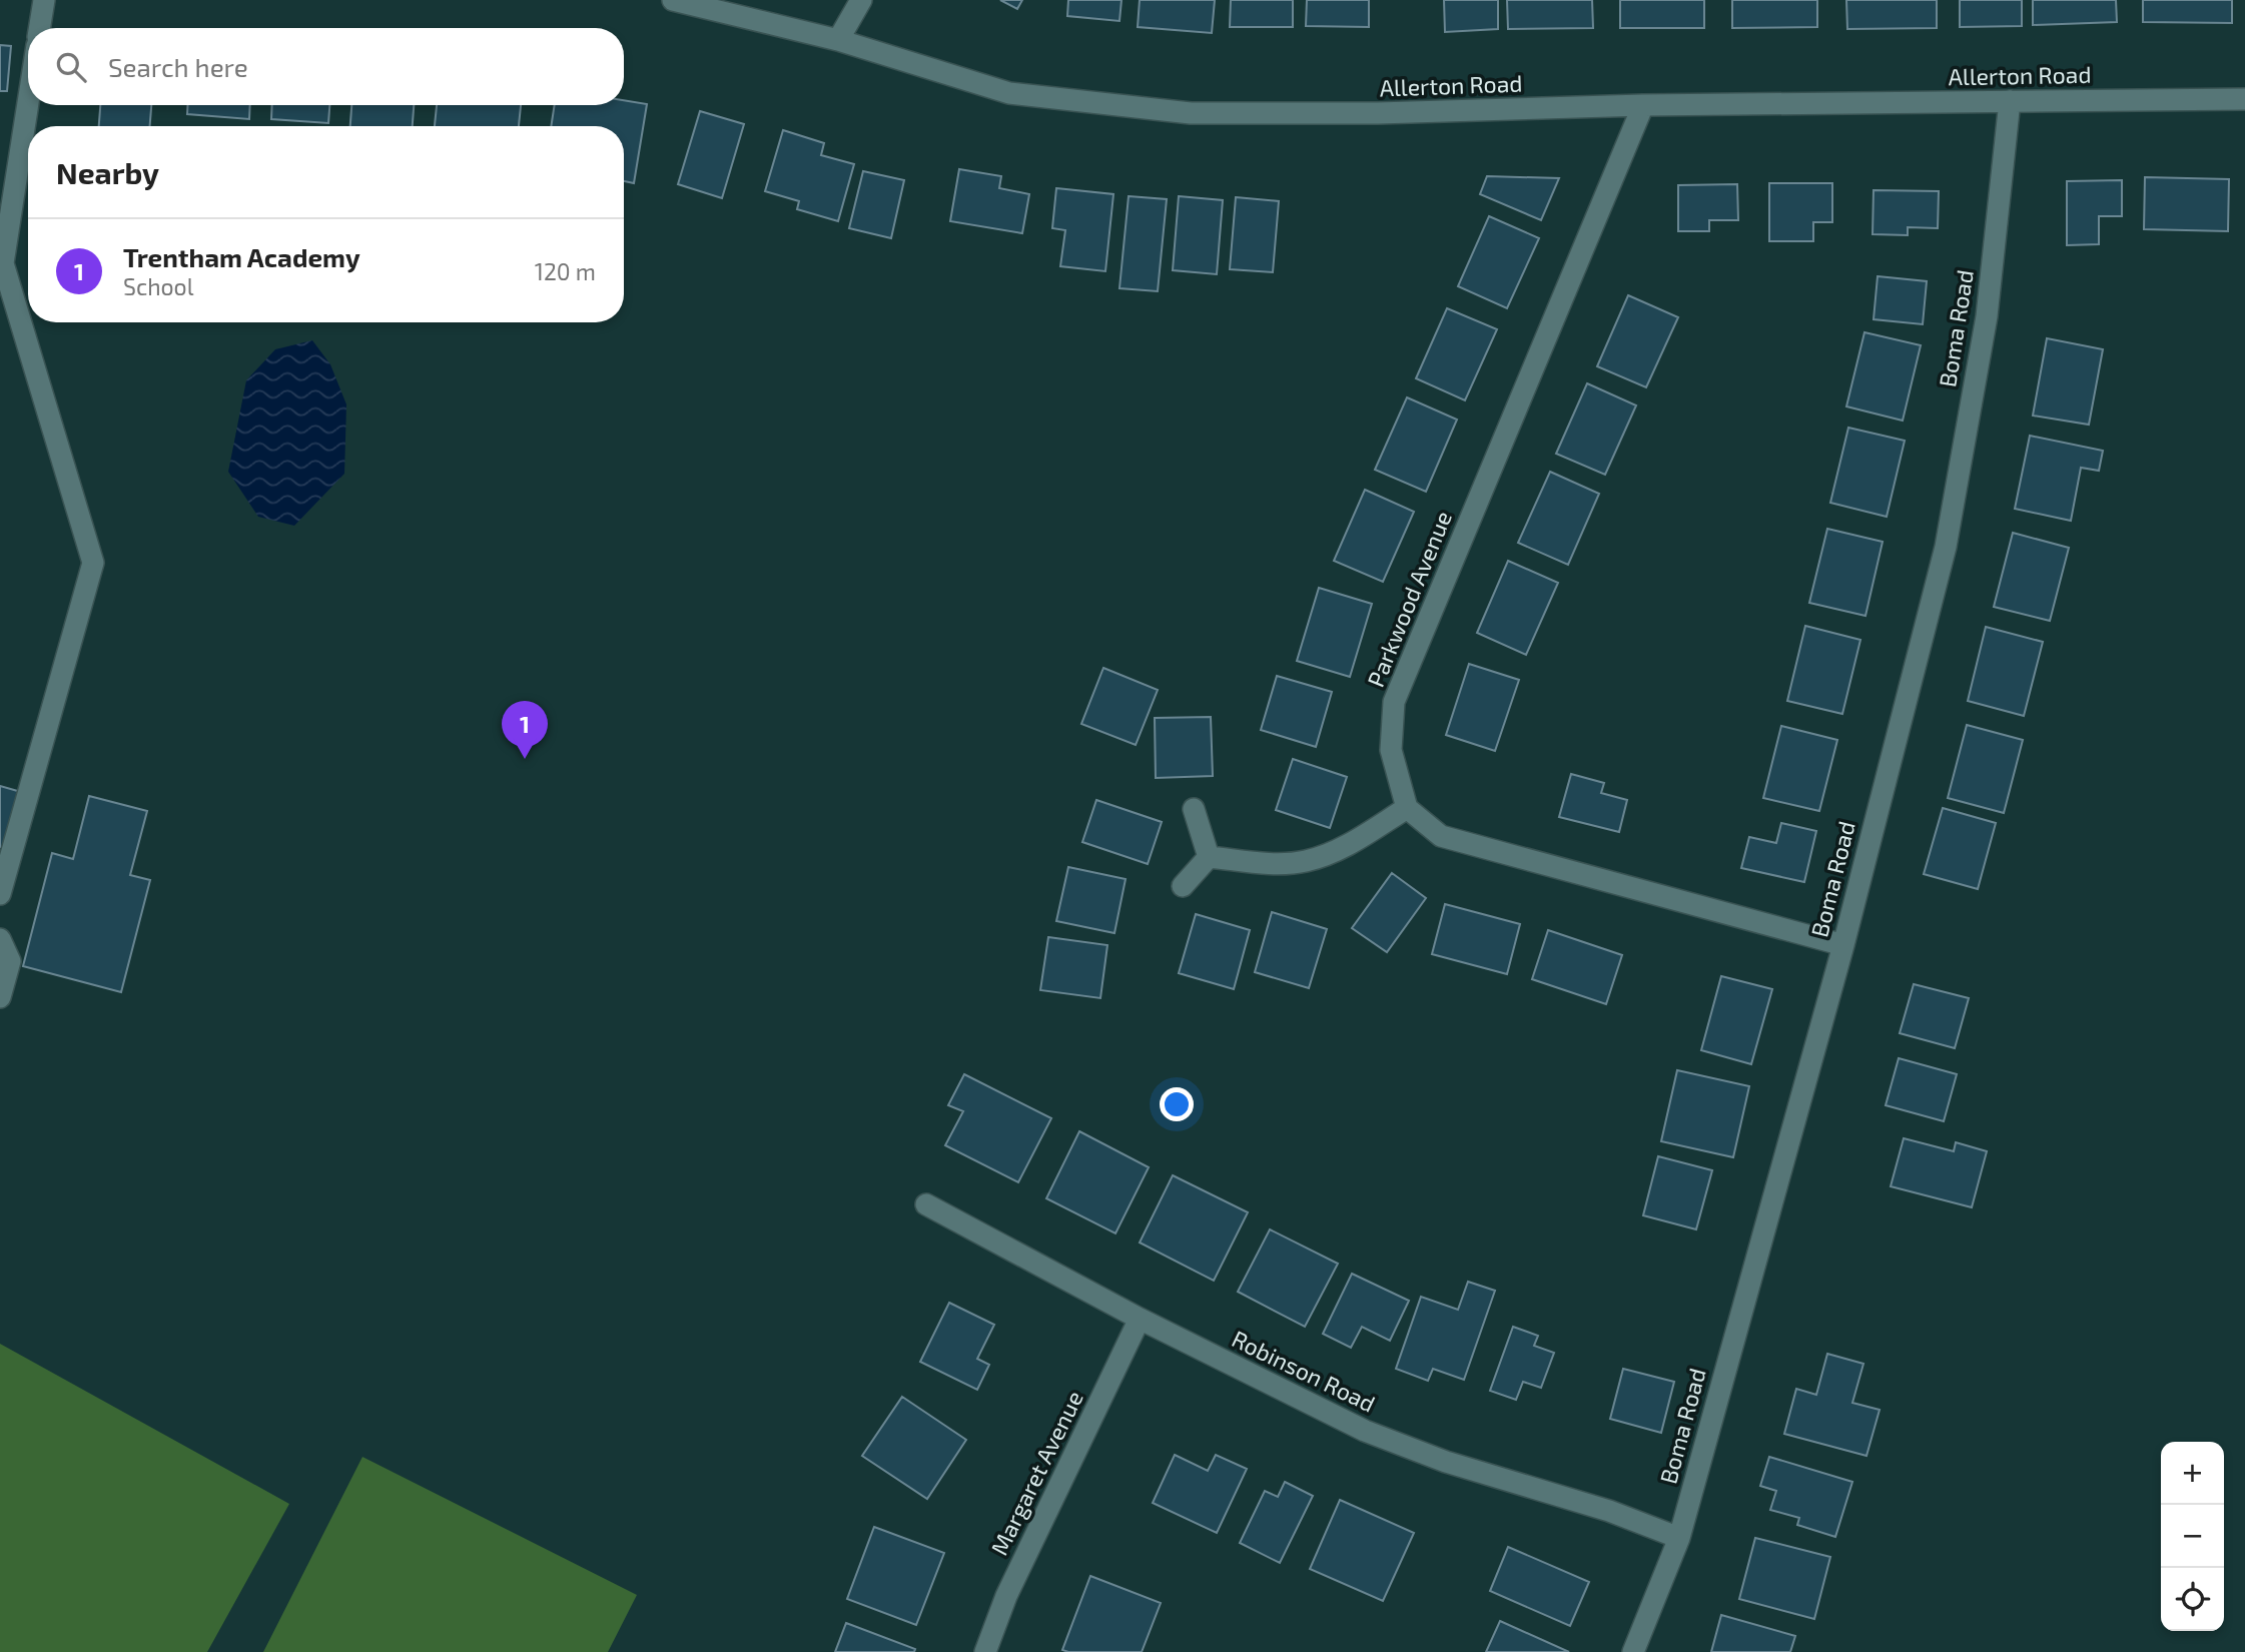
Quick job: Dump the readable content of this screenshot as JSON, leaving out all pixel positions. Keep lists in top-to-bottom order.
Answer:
{
  "streets": {
    "street": [
      "Allerton Road",
      "Boma Road",
      "Parkwood Avenue",
      "Robinson Road",
      "Margaret Avenue"
    ]
  },
  "crossings": [
    ["Allerton Road", "Boma Road"],
    ["Allerton Road", "Parkwood Avenue"],
    ["Boma Road", "Robinson Road"],
    ["Robinson Road", "Margaret Avenue"]
  ],
  "page": {
    "search": "Search here",
    "heading": "Nearby",
    "list": [
      {
        "mark": "1",
        "name": "Trentham Academy",
        "note": "School",
        "value": "120 m"
      }
    ],
    "pins": "1",
    "map_buttons": ["+", "−"]
  }
}
